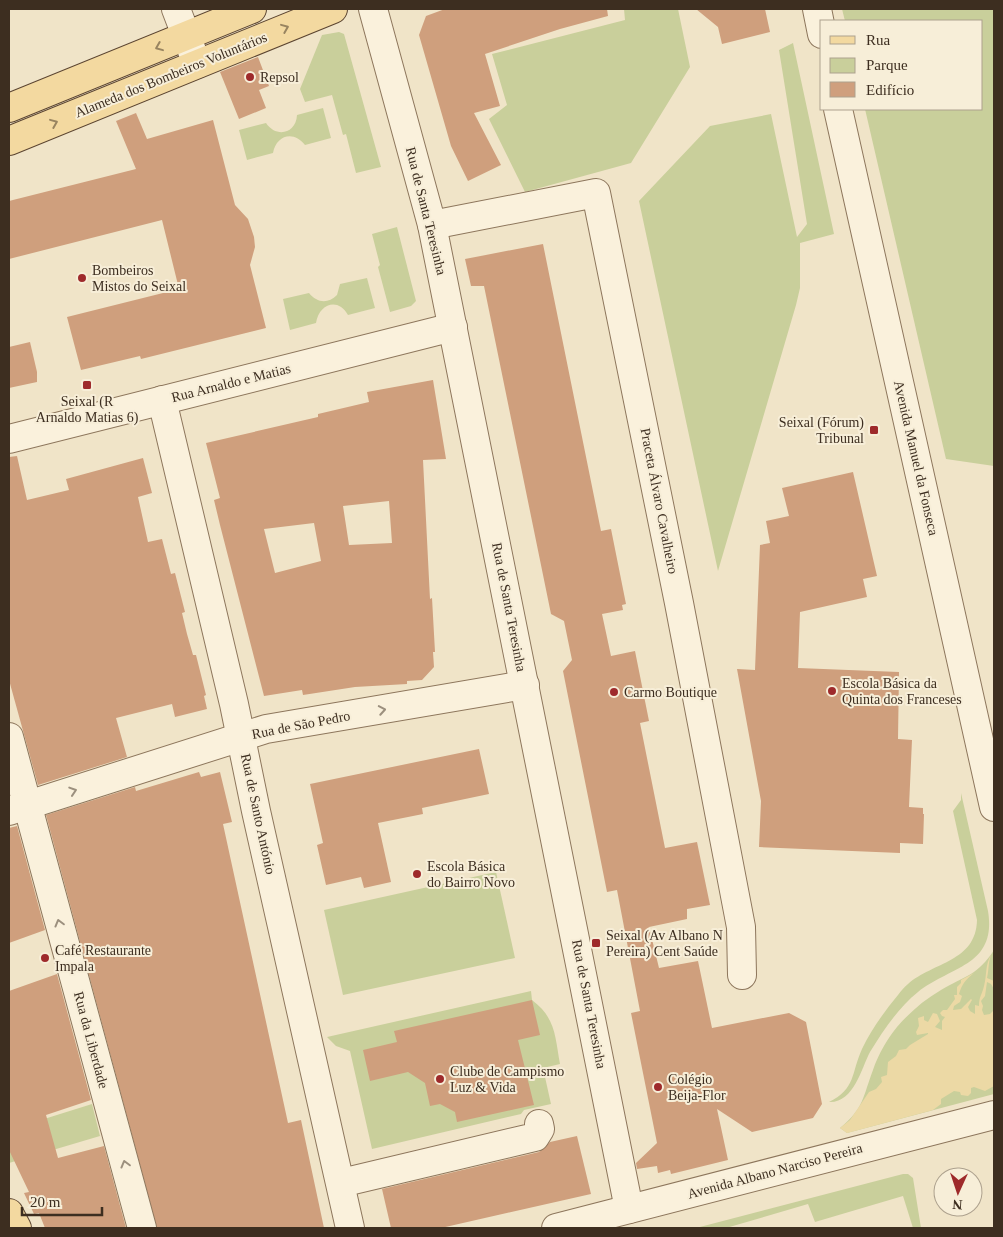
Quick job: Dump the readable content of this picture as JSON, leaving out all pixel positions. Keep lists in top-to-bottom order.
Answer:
{
  "streets": {
    "main road": ["Alameda dos Bombeiros Voluntários"],
    "street": [
      "Rua de Santa Teresinha",
      "Rua Arnaldo e Matias",
      "Avenida Manuel da Fonseca",
      "Praceta Álvaro Cavalheiro",
      "Rua de São Pedro",
      "Rua de Santo António",
      "Rua da Liberdade",
      "Avenida Albano Narciso Pereira"
    ]
  },
  "crossings": [
    ["Rua de Santa Teresinha", "Rua Arnaldo e Matias"],
    ["Rua de Santa Teresinha", "Praceta Álvaro Cavalheiro"],
    ["Rua de Santa Teresinha", "Rua de São Pedro"],
    ["Rua de Santa Teresinha", "Avenida Albano Narciso Pereira"],
    ["Rua Arnaldo e Matias", "Rua de Santo António"],
    ["Rua de São Pedro", "Rua de Santo António"],
    ["Rua de São Pedro", "Rua da Liberdade"]
  ],
  "one_way": ["Rua de São Pedro", "Rua da Liberdade"],
  "places": {
    "other": [
      "Repsol",
      "Bombeiros Mistos do Seixal",
      "Escola Básica da Quinta dos Franceses",
      "Carmo Boutique",
      "Escola Básica do Bairro Novo",
      "Café Restaurante Impala",
      "Clube de Campismo Luz & Vida",
      "Colégio Beija-Flor"
    ],
    "transit": ["Seixal (R Arnaldo Matias 6)", "Seixal (Fórum) Tribunal", "Seixal (Av Albano N Pereira) Cent Saúde"]
  },
  "legend": ["Rua", "Parque", "Edifício"],
  "scale_bar": "20 m",
  "north": "bottom"
}
